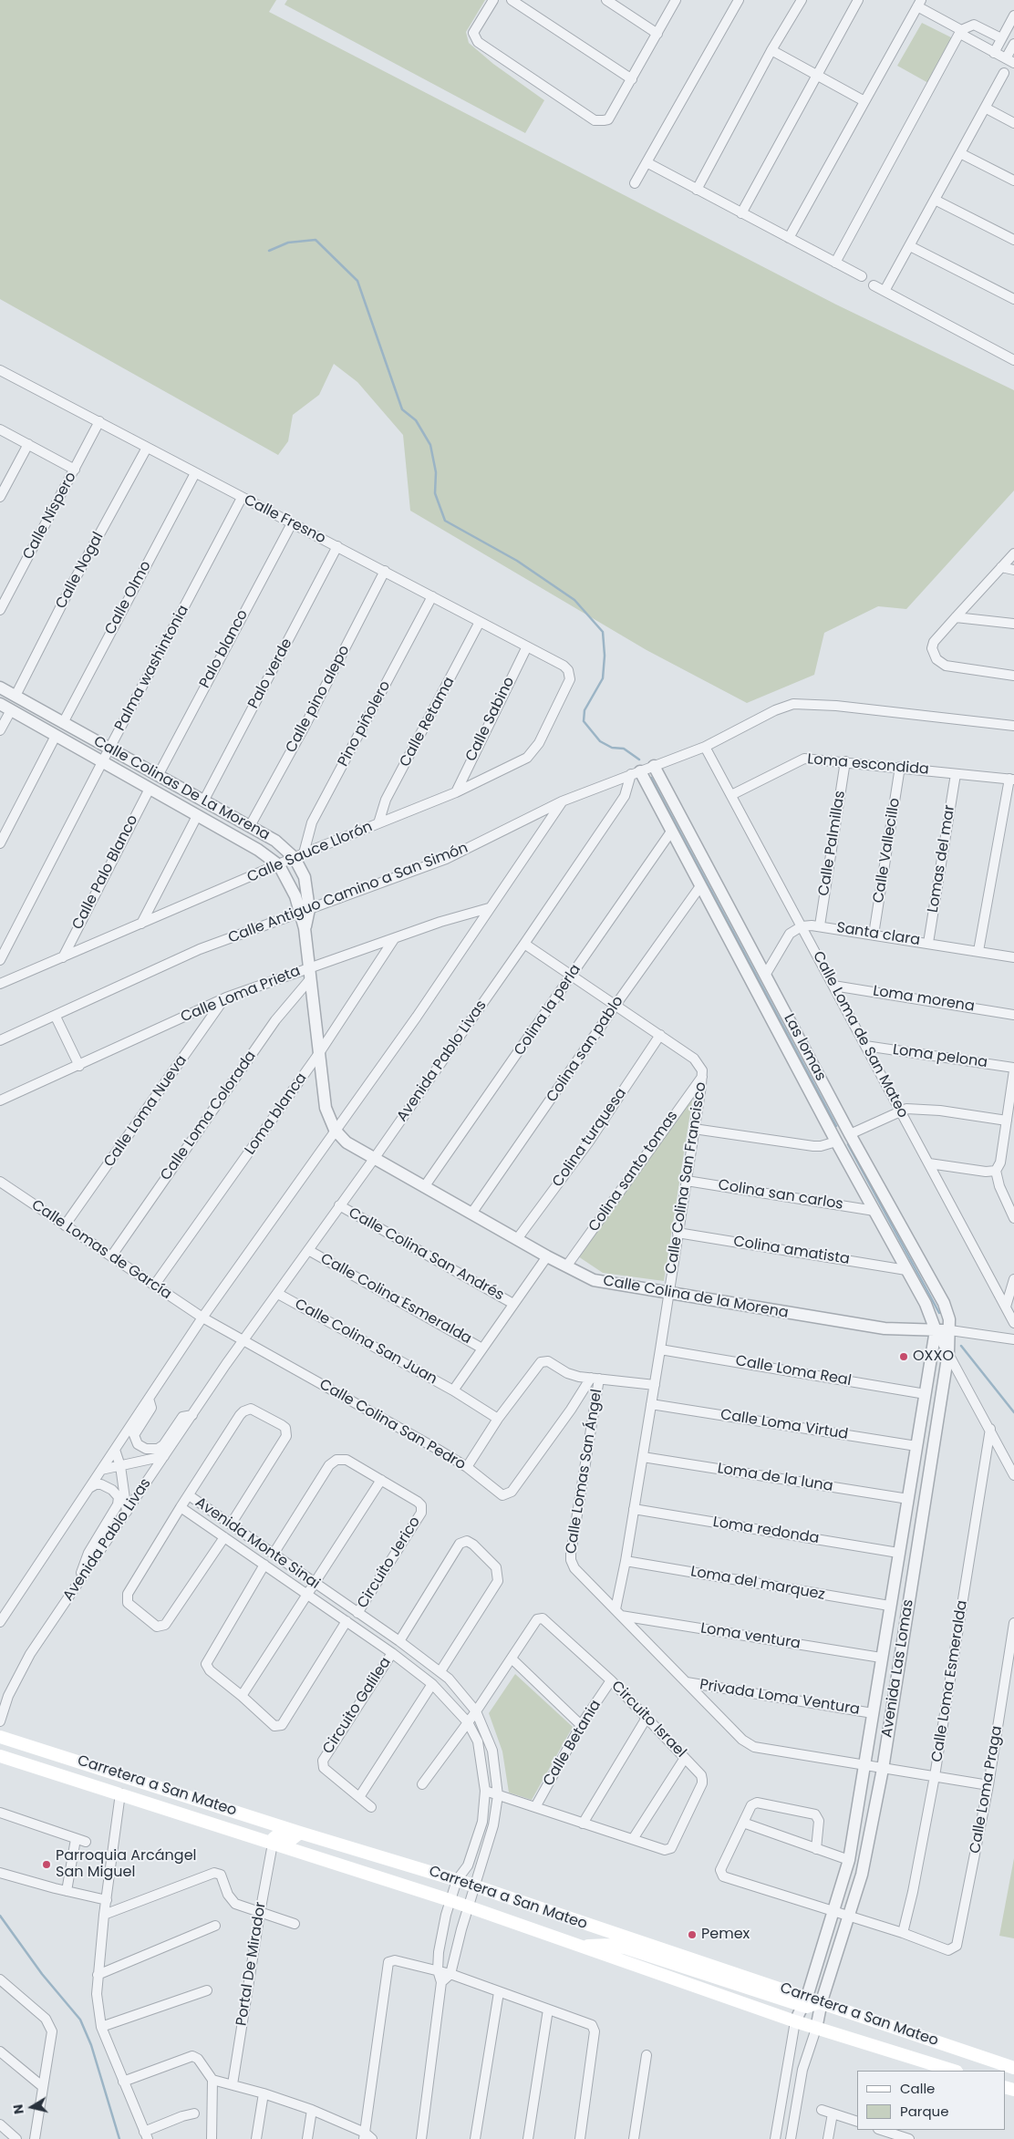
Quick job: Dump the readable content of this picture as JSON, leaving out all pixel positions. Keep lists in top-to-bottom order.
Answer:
{
  "streets": {
    "main road": ["Carretera a San Mateo"],
    "street": [
      "Calle Níspero",
      "Calle Fresno",
      "Calle Nogal",
      "Calle Olmo",
      "Palo blanco",
      "Palma washintonia",
      "Palo verde",
      "Calle pino alepo",
      "Calle Sabino",
      "Calle Retama",
      "Pino piñolero",
      "Loma escondida",
      "Calle Colinas De La Morena",
      "Calle Palmillas",
      "Calle Vallecillo",
      "Calle Sauce Llorón",
      "Lomas del mar",
      "Calle Palo Blanco",
      "Calle Antiguo Camino a San Simón",
      "Santa clara",
      "Calle Loma Prieta",
      "Loma morena",
      "Colina la perla",
      "Calle Loma de San Mateo",
      "Las lomas",
      "Colina san pablo",
      "Loma pelona",
      "Avenida Pablo Livas",
      "Calle Loma Nueva",
      "Loma blanca",
      "Calle Loma Colorada",
      "Colina turquesa",
      "Colina santo tomas",
      "Calle Colina San Francisco",
      "Colina san carlos",
      "Calle Lomas de García",
      "Colina amatista",
      "Calle Colina San Andrés",
      "Calle Colina de la Morena",
      "Calle Colina Esmeralda",
      "Calle Colina San Juan",
      "Calle Loma Real",
      "Calle Colina San Pedro",
      "Calle Loma Virtud",
      "Calle Lomas San Ángel",
      "Loma de la luna",
      "Loma redonda",
      "Avenida Monte Sinai",
      "Circuito Jerico",
      "Loma del marquez",
      "Loma ventura",
      "Avenida Las Lomas",
      "Calle Loma Esmeralda",
      "Privada Loma Ventura",
      "Circuito Galilea",
      "Circuito Israel",
      "Calle Betania",
      "Calle Loma Praga",
      "Portal De Mirador"
    ]
  },
  "crossings": [
    ["Calle Níspero", "Calle Fresno"],
    ["Calle Fresno", "Calle Nogal"],
    ["Calle Fresno", "Calle Olmo"],
    ["Calle Fresno", "Palo blanco"],
    ["Calle Fresno", "Palma washintonia"],
    ["Calle Fresno", "Palo verde"],
    ["Calle Fresno", "Calle pino alepo"],
    ["Calle Fresno", "Calle Sabino"],
    ["Calle Fresno", "Calle Retama"],
    ["Calle Fresno", "Pino piñolero"],
    ["Calle Fresno", "Calle Sauce Llorón"],
    ["Calle Nogal", "Calle Colinas De La Morena"],
    ["Calle Olmo", "Calle Colinas De La Morena"],
    ["Palo blanco", "Calle Colinas De La Morena"],
    ["Palma washintonia", "Calle Colinas De La Morena"],
    ["Palo verde", "Calle Colinas De La Morena"],
    ["Calle pino alepo", "Calle Colinas De La Morena"],
    ["Calle Sabino", "Calle Sauce Llorón"],
    ["Calle Retama", "Calle Sauce Llorón"],
    ["Pino piñolero", "Calle Colinas De La Morena"],
    ["Pino piñolero", "Calle Sauce Llorón"],
    ["Loma escondida", "Calle Palmillas"],
    ["Loma escondida", "Calle Vallecillo"],
    ["Loma escondida", "Lomas del mar"],
    ["Loma escondida", "Calle Loma de San Mateo"],
    ["Calle Colinas De La Morena", "Calle Sauce Llorón"],
    ["Calle Colinas De La Morena", "Calle Palo Blanco"],
    ["Calle Colinas De La Morena", "Calle Antiguo Camino a San Simón"],
    ["Calle Colinas De La Morena", "Calle Loma Prieta"],
    ["Calle Colinas De La Morena", "Loma blanca"],
    ["Calle Colinas De La Morena", "Calle Loma Colorada"],
    ["Calle Colinas De La Morena", "Calle Colina de la Morena"],
    ["Calle Palmillas", "Santa clara"],
    ["Calle Vallecillo", "Santa clara"],
    ["Calle Sauce Llorón", "Calle Palo Blanco"],
    ["Lomas del mar", "Santa clara"],
    ["Calle Antiguo Camino a San Simón", "Calle Loma de San Mateo"],
    ["Calle Antiguo Camino a San Simón", "Las lomas"],
    ["Calle Antiguo Camino a San Simón", "Avenida Pablo Livas"],
    ["Santa clara", "Calle Loma de San Mateo"],
    ["Calle Loma Prieta", "Calle Loma Nueva"],
    ["Calle Loma Prieta", "Loma blanca"],
    ["Calle Loma Prieta", "Calle Loma Colorada"],
    ["Loma morena", "Calle Loma de San Mateo"],
    ["Colina la perla", "Las lomas"],
    ["Colina la perla", "Calle Colina San Francisco"],
    ["Colina la perla", "Calle Colina de la Morena"],
    ["Calle Loma de San Mateo", "Loma pelona"],
    ["Las lomas", "Colina san pablo"],
    ["Las lomas", "Avenida Pablo Livas"],
    ["Las lomas", "Colina san carlos"],
    ["Las lomas", "Colina amatista"],
    ["Las lomas", "Calle Colina de la Morena"],
    ["Las lomas", "Avenida Las Lomas"],
    ["Colina san pablo", "Calle Colina San Francisco"],
    ["Colina san pablo", "Calle Colina de la Morena"],
    ["Avenida Pablo Livas", "Calle Colina San Francisco"],
    ["Avenida Pablo Livas", "Calle Lomas de García"],
    ["Avenida Pablo Livas", "Calle Colina San Andrés"],
    ["Avenida Pablo Livas", "Calle Colina de la Morena"],
    ["Avenida Pablo Livas", "Calle Colina Esmeralda"],
    ["Avenida Pablo Livas", "Calle Colina San Juan"],
    ["Avenida Pablo Livas", "Calle Colina San Pedro"],
    ["Calle Loma Nueva", "Calle Lomas de García"],
    ["Loma blanca", "Calle Lomas de García"],
    ["Calle Loma Colorada", "Calle Lomas de García"],
    ["Colina turquesa", "Calle Colina San Francisco"],
    ["Colina turquesa", "Calle Colina de la Morena"],
    ["Colina santo tomas", "Calle Colina San Francisco"],
    ["Colina santo tomas", "Calle Colina de la Morena"],
    ["Calle Colina San Francisco", "Colina san carlos"],
    ["Calle Colina San Francisco", "Colina amatista"],
    ["Calle Colina San Francisco", "Calle Colina de la Morena"],
    ["Calle Colina San Francisco", "Calle Loma Real"],
    ["Calle Colina San Francisco", "Calle Loma Virtud"],
    ["Calle Colina San Francisco", "Calle Lomas San Ángel"],
    ["Calle Colina San Francisco", "Loma de la luna"],
    ["Calle Colina San Francisco", "Loma redonda"],
    ["Calle Colina San Francisco", "Loma del marquez"],
    ["Calle Colina San Francisco", "Loma ventura"],
    ["Calle Lomas de García", "Calle Colina San Pedro"],
    ["Calle Colina San Andrés", "Calle Colina San Juan"],
    ["Calle Colina de la Morena", "Calle Colina San Juan"],
    ["Calle Colina de la Morena", "Avenida Las Lomas"],
    ["Calle Colina Esmeralda", "Calle Colina San Juan"],
    ["Calle Loma Real", "Avenida Las Lomas"],
    ["Calle Colina San Pedro", "Calle Lomas San Ángel"],
    ["Calle Loma Virtud", "Avenida Las Lomas"],
    ["Calle Lomas San Ángel", "Loma ventura"],
    ["Loma de la luna", "Avenida Las Lomas"],
    ["Loma redonda", "Avenida Las Lomas"],
    ["Avenida Monte Sinai", "Circuito Jerico"],
    ["Avenida Monte Sinai", "Circuito Galilea"],
    ["Avenida Monte Sinai", "Circuito Israel"],
    ["Avenida Monte Sinai", "Carretera a San Mateo"],
    ["Loma del marquez", "Avenida Las Lomas"],
    ["Loma ventura", "Avenida Las Lomas"],
    ["Avenida Las Lomas", "Privada Loma Ventura"],
    ["Avenida Las Lomas", "Carretera a San Mateo"],
    ["Calle Loma Esmeralda", "Calle Loma Praga"],
    ["Circuito Israel", "Calle Betania"],
    ["Carretera a San Mateo", "Portal De Mirador"]
  ],
  "places": ["OXXO", "Parroquia Arcángel San Miguel", "Pemex"],
  "legend": ["Calle", "Parque"],
  "north": "left"
}
